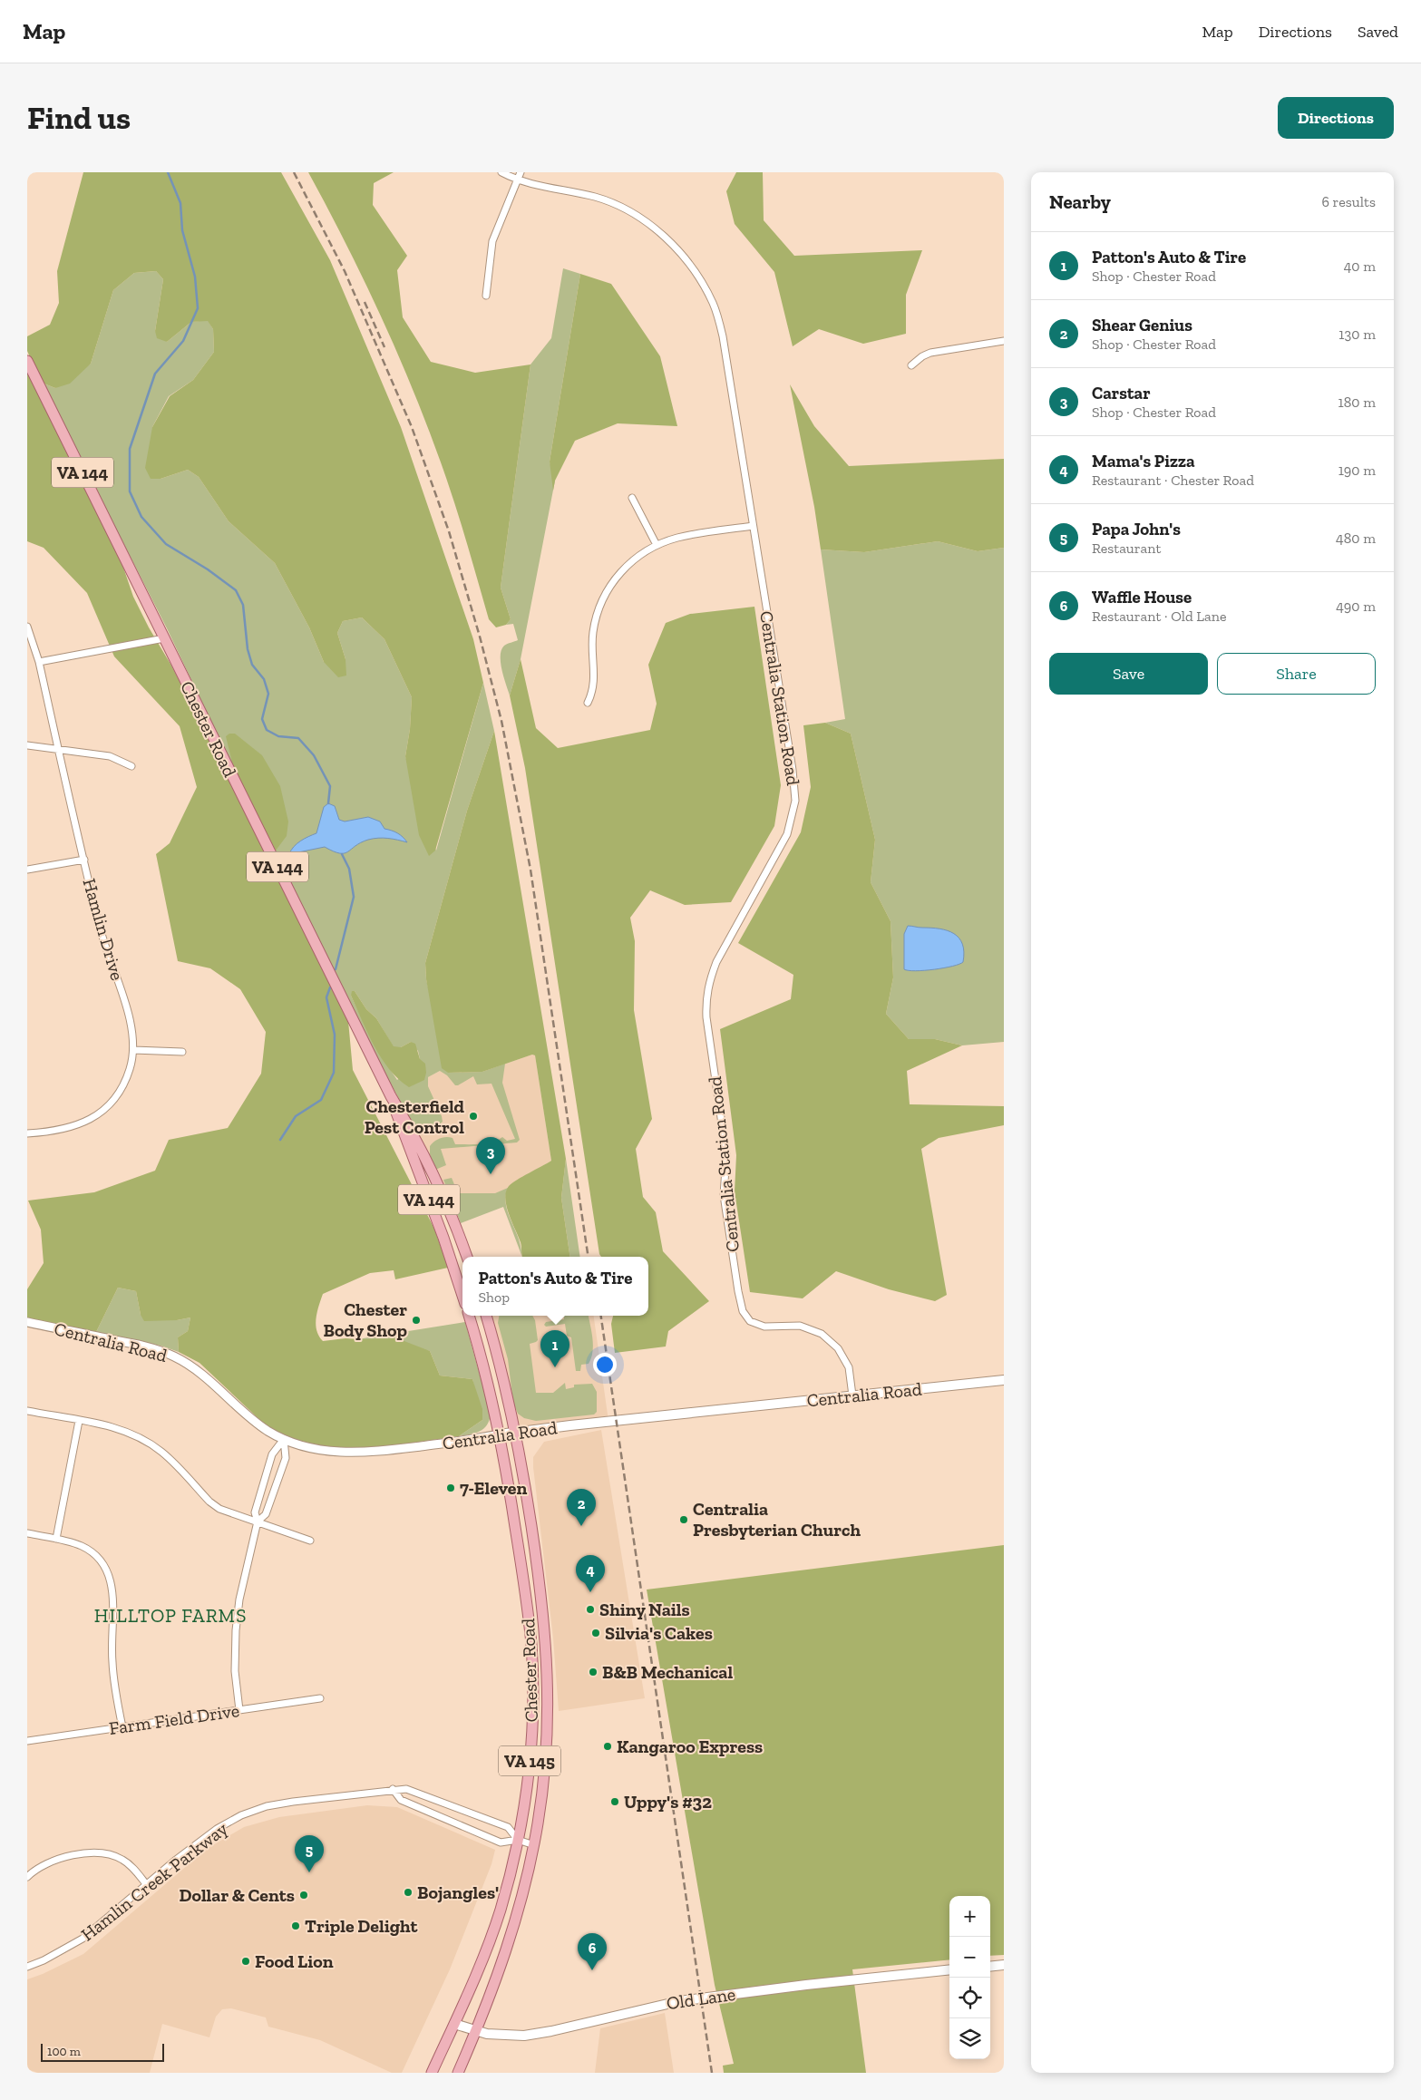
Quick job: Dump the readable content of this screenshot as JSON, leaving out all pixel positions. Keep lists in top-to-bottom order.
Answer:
{
  "streets": {
    "main road": [
      "VA 144",
      "Chester Road",
      "Centralia Road",
      "VA 145",
      "Old Lane"
    ],
    "street": [
      "Centralia Station Road",
      "Hamlin Drive",
      "Farm Field Drive",
      "Hamlin Creek Parkway"
    ]
  },
  "crossings": [
    ["Centralia Station Road", "Centralia Road"],
    ["Chester Road", "Centralia Road"],
    ["Chester Road", "Hamlin Creek Parkway"],
    ["Chester Road", "Old Lane"]
  ],
  "districts": ["HILLTOP FARMS"],
  "places": [
    "Chesterfield Pest Control",
    "Chester Body Shop",
    "7-Eleven",
    "Centralia Presbyterian Church",
    "Shiny Nails",
    "Silvia's Cakes",
    "B&B Mechanical",
    "Kangaroo Express",
    "Uppy's #32",
    "Bojangles'",
    "Dollar & Cents",
    "Triple Delight",
    "Food Lion"
  ],
  "scale_bar": "100 m",
  "page": {
    "header": "Map",
    "nav": ["Map", "Directions", "Saved"],
    "buttons": [
      "Directions",
      ["Save", "Share"]
    ],
    "title": "Find us",
    "heading": ["Nearby", "6 results"],
    "list": [
      {
        "mark": "1",
        "name": "Patton's Auto & Tire",
        "note": "Shop · Chester Road",
        "value": "40 m"
      },
      {
        "mark": "2",
        "name": "Shear Genius",
        "note": "Shop · Chester Road",
        "value": "130 m"
      },
      {
        "mark": "3",
        "name": "Carstar",
        "note": "Shop · Chester Road",
        "value": "180 m"
      },
      {
        "mark": "4",
        "name": "Mama's Pizza",
        "note": "Restaurant · Chester Road",
        "value": "190 m"
      },
      {
        "mark": "5",
        "name": "Papa John's",
        "note": "Restaurant",
        "value": "480 m"
      },
      {
        "mark": "6",
        "name": "Waffle House",
        "note": "Restaurant · Old Lane",
        "value": "490 m"
      }
    ],
    "pins": [
      "3",
      "1",
      "2",
      "4",
      "5",
      "6"
    ],
    "popup": ["Patton's Auto & Tire", "Shop"],
    "map_buttons": ["+", "−"],
    "scale": "100 m"
  }
}
